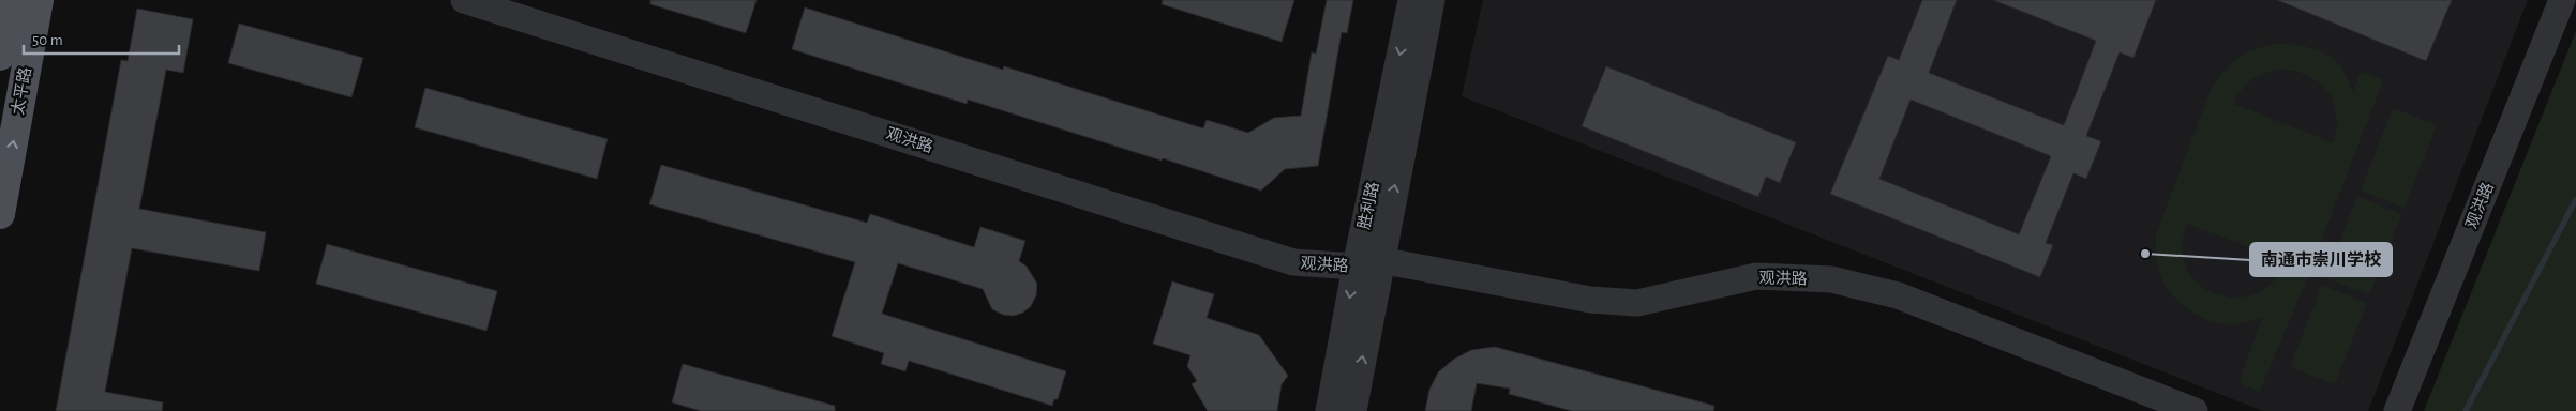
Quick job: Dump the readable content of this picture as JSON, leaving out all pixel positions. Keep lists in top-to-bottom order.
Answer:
{
  "streets": {
    "main road": ["太平路"],
    "street": ["观洪路", "胜利路"]
  },
  "crossings": [
    ["观洪路", "胜利路"]
  ],
  "one_way": ["太平路"],
  "places": ["南通市崇川学校"],
  "scale_bar": "50 m"
}
